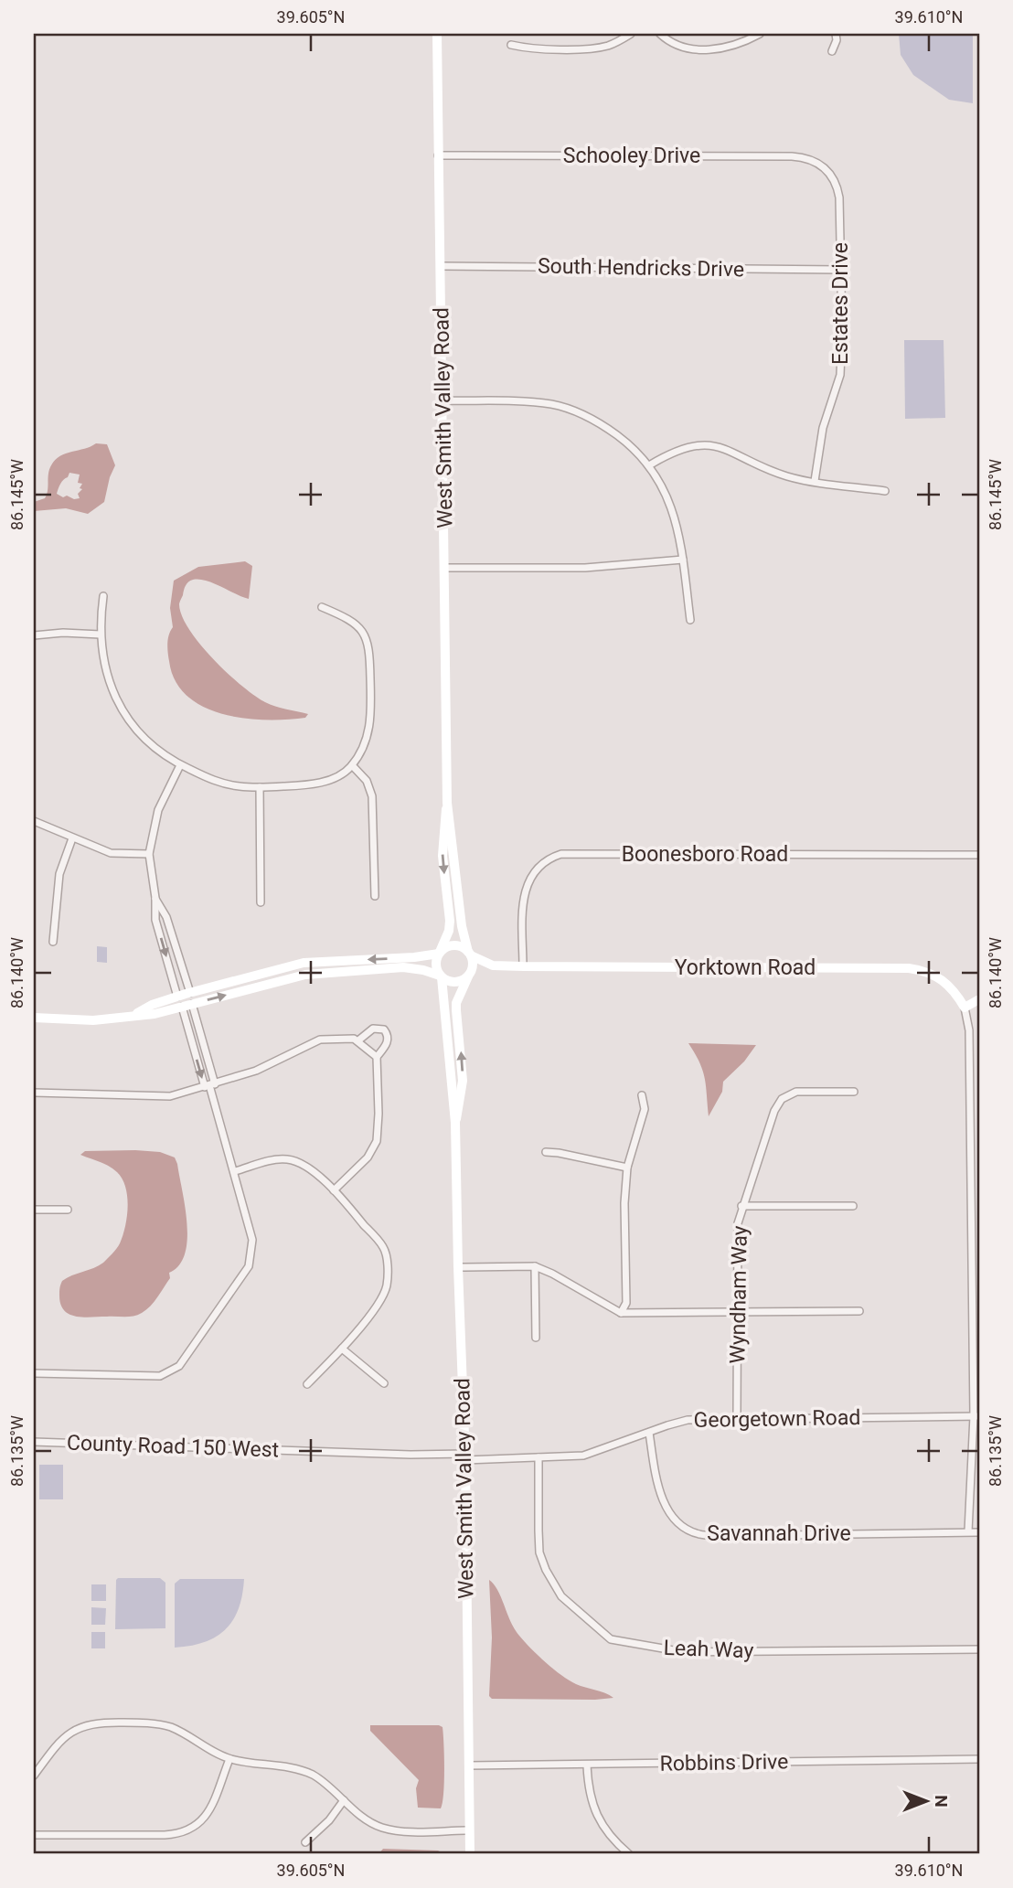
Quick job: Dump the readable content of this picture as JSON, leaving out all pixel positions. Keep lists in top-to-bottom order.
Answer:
{
  "streets": {
    "main road": ["West Smith Valley Road", "Yorktown Road"],
    "street": [
      "Schooley Drive",
      "South Hendricks Drive",
      "Estates Drive",
      "Boonesboro Road",
      "Wyndham Way",
      "Georgetown Road",
      "County Road 150 West",
      "Savannah Drive",
      "Leah Way",
      "Robbins Drive"
    ]
  },
  "crossings": [
    ["Schooley Drive", "Estates Drive"],
    ["Schooley Drive", "West Smith Valley Road"],
    ["South Hendricks Drive", "Estates Drive"],
    ["South Hendricks Drive", "West Smith Valley Road"],
    ["West Smith Valley Road", "Yorktown Road"],
    ["West Smith Valley Road", "Georgetown Road"],
    ["West Smith Valley Road", "County Road 150 West"],
    ["West Smith Valley Road", "Robbins Drive"],
    ["Boonesboro Road", "Yorktown Road"],
    ["Wyndham Way", "Georgetown Road"],
    ["Georgetown Road", "County Road 150 West"],
    ["Georgetown Road", "Savannah Drive"],
    ["Georgetown Road", "Leah Way"]
  ],
  "north": "right",
  "coordinates": [
    "39.605°N",
    "39.610°N",
    "86.145°W",
    "86.140°W",
    "86.135°W"
  ]
}
